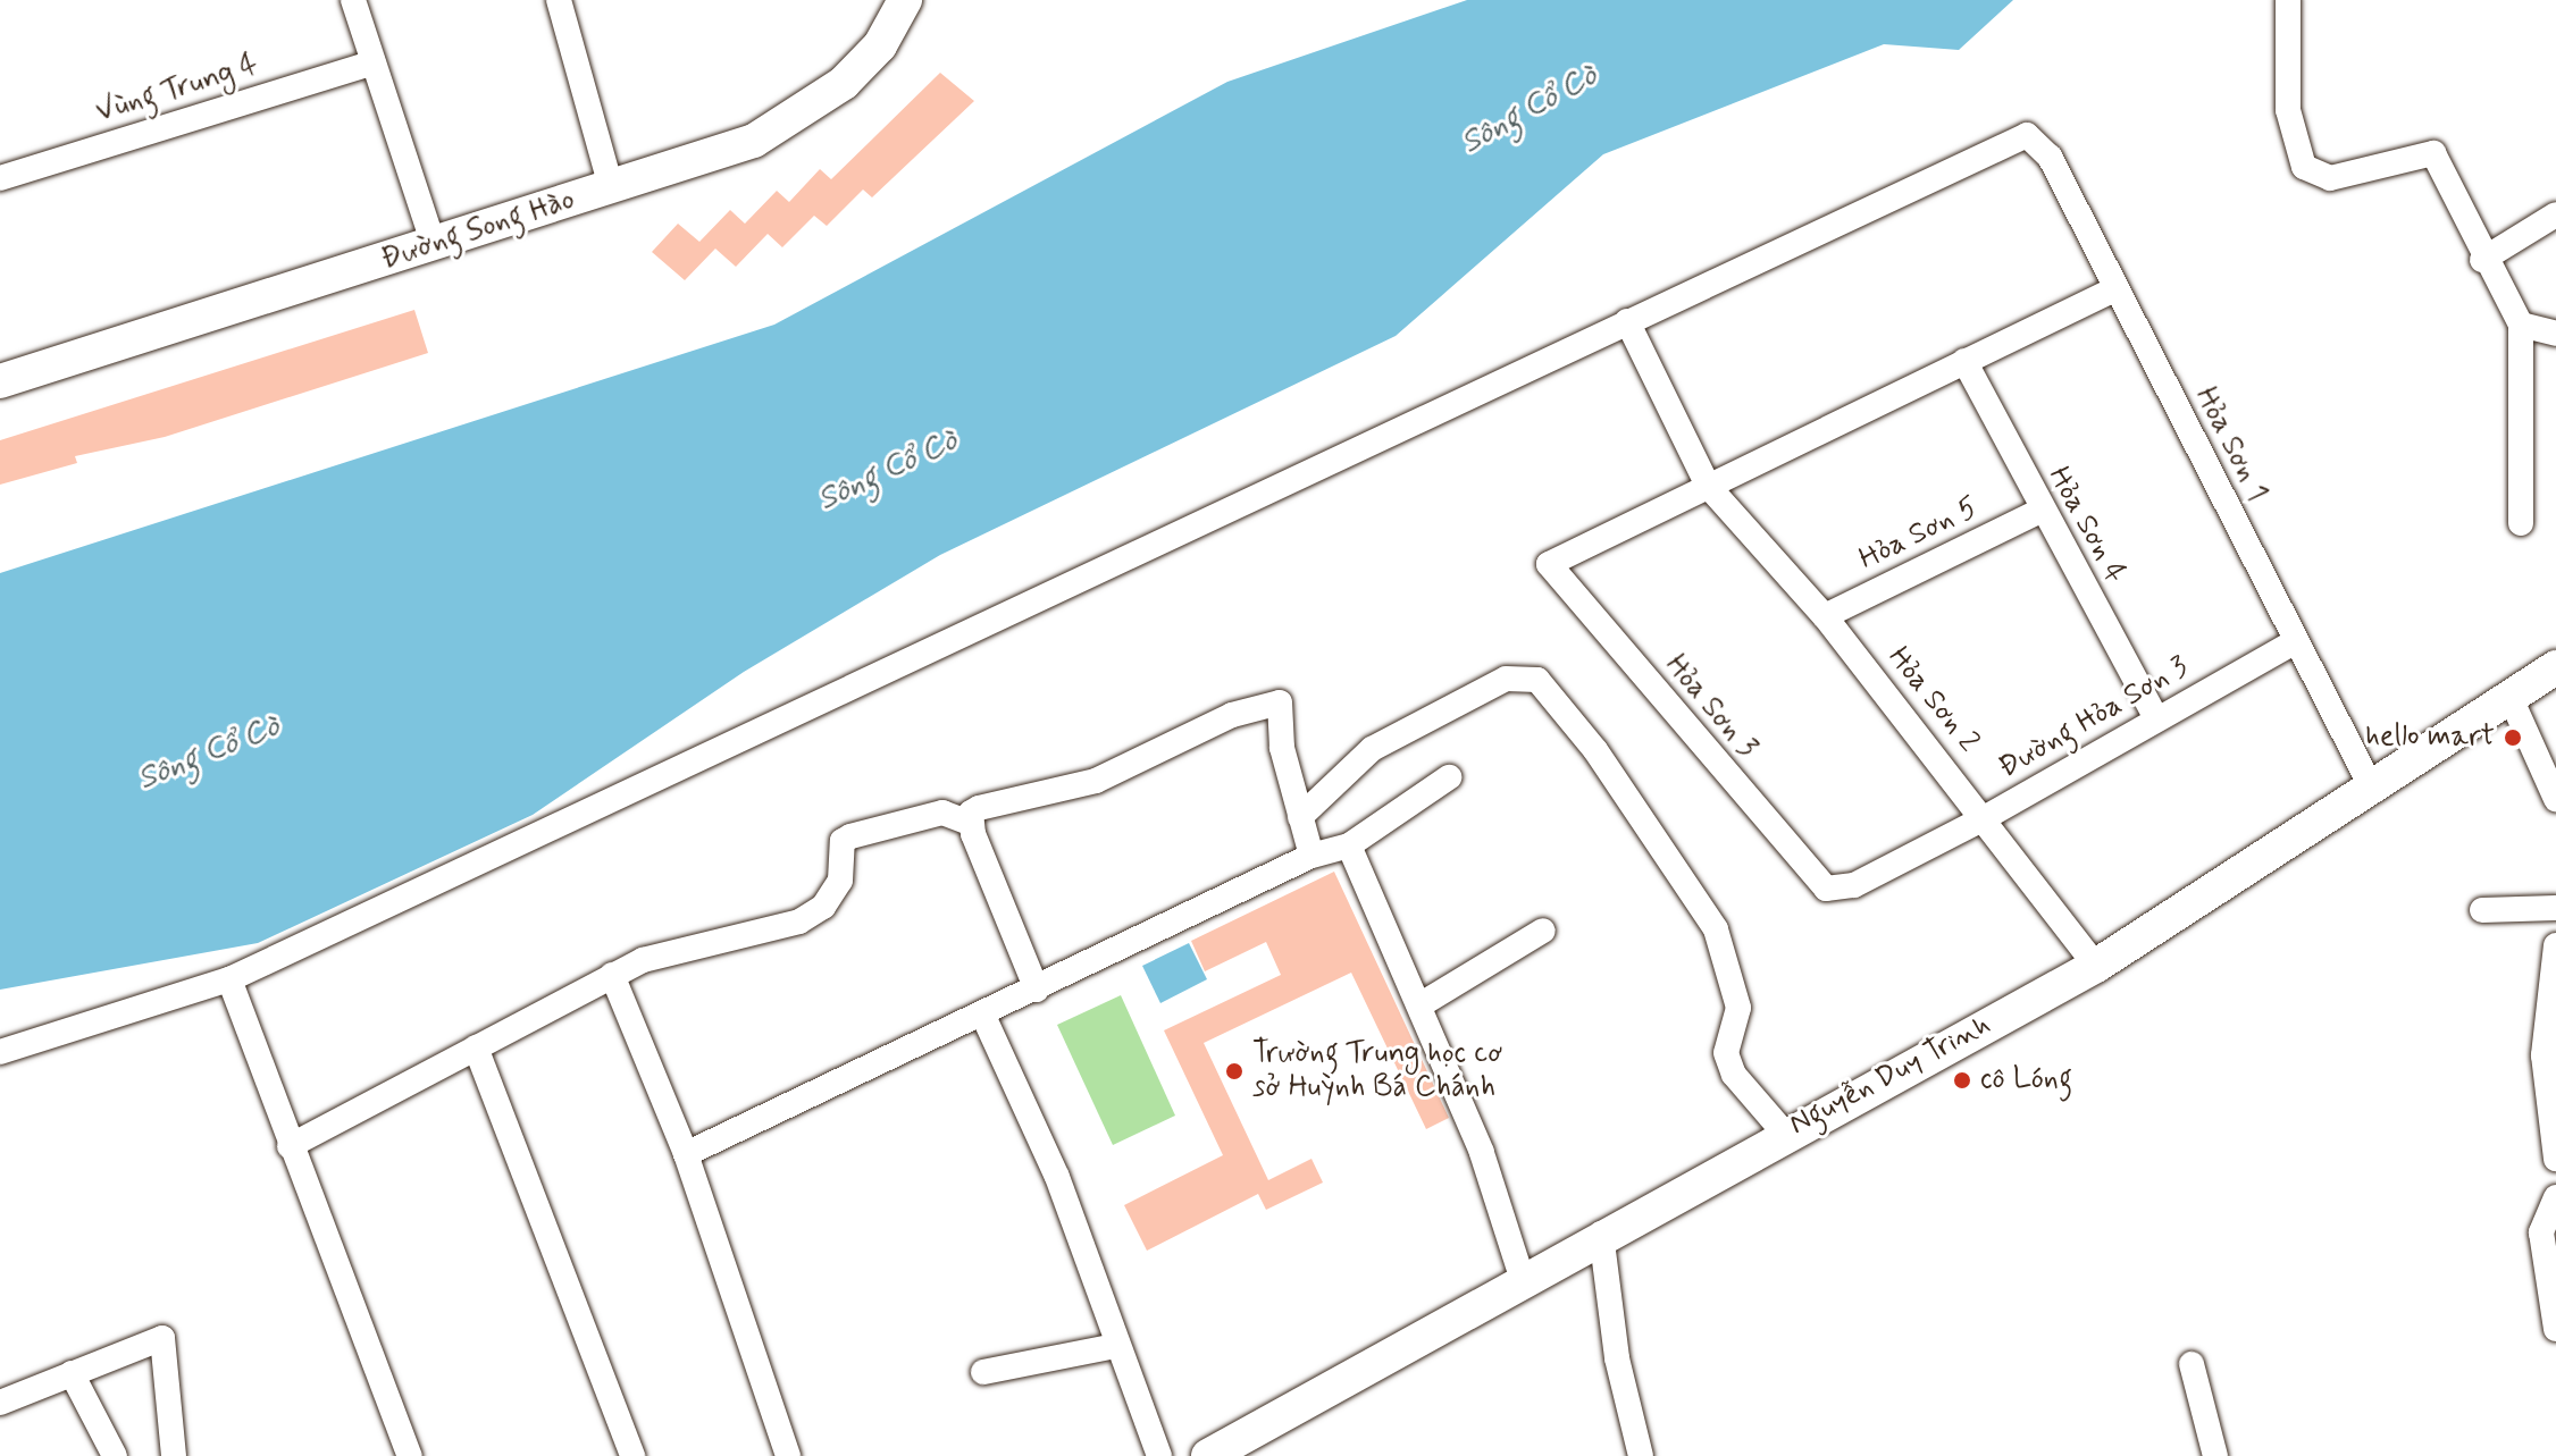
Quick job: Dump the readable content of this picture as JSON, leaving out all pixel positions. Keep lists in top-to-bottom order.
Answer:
{
  "streets": {
    "street": [
      "Vùng Trung 4",
      "Đường Song Hào",
      "Hỏa Sơn 1",
      "Hỏa Sơn 4",
      "Hỏa Sơn 5",
      "Hỏa Sơn 2",
      "Hỏa Sơn 3",
      "Đường Hỏa Sơn 3",
      "Nguyễn Duy Trinh"
    ]
  },
  "crossings": [
    ["Hỏa Sơn 1", "Hỏa Sơn 2"],
    ["Hỏa Sơn 1", "Đường Hỏa Sơn 3"],
    ["Hỏa Sơn 1", "Nguyễn Duy Trinh"],
    ["Hỏa Sơn 4", "Hỏa Sơn 5"],
    ["Hỏa Sơn 4", "Đường Hỏa Sơn 3"],
    ["Hỏa Sơn 5", "Hỏa Sơn 2"],
    ["Hỏa Sơn 2", "Hỏa Sơn 3"],
    ["Hỏa Sơn 2", "Đường Hỏa Sơn 3"],
    ["Hỏa Sơn 2", "Nguyễn Duy Trinh"],
    ["Hỏa Sơn 3", "Đường Hỏa Sơn 3"]
  ],
  "water": ["Sông Cổ Cò"],
  "places": ["hello mart", "Trường Trung học cơ sở Huỳnh Bá Chánh", "cô Lóng"]
}
